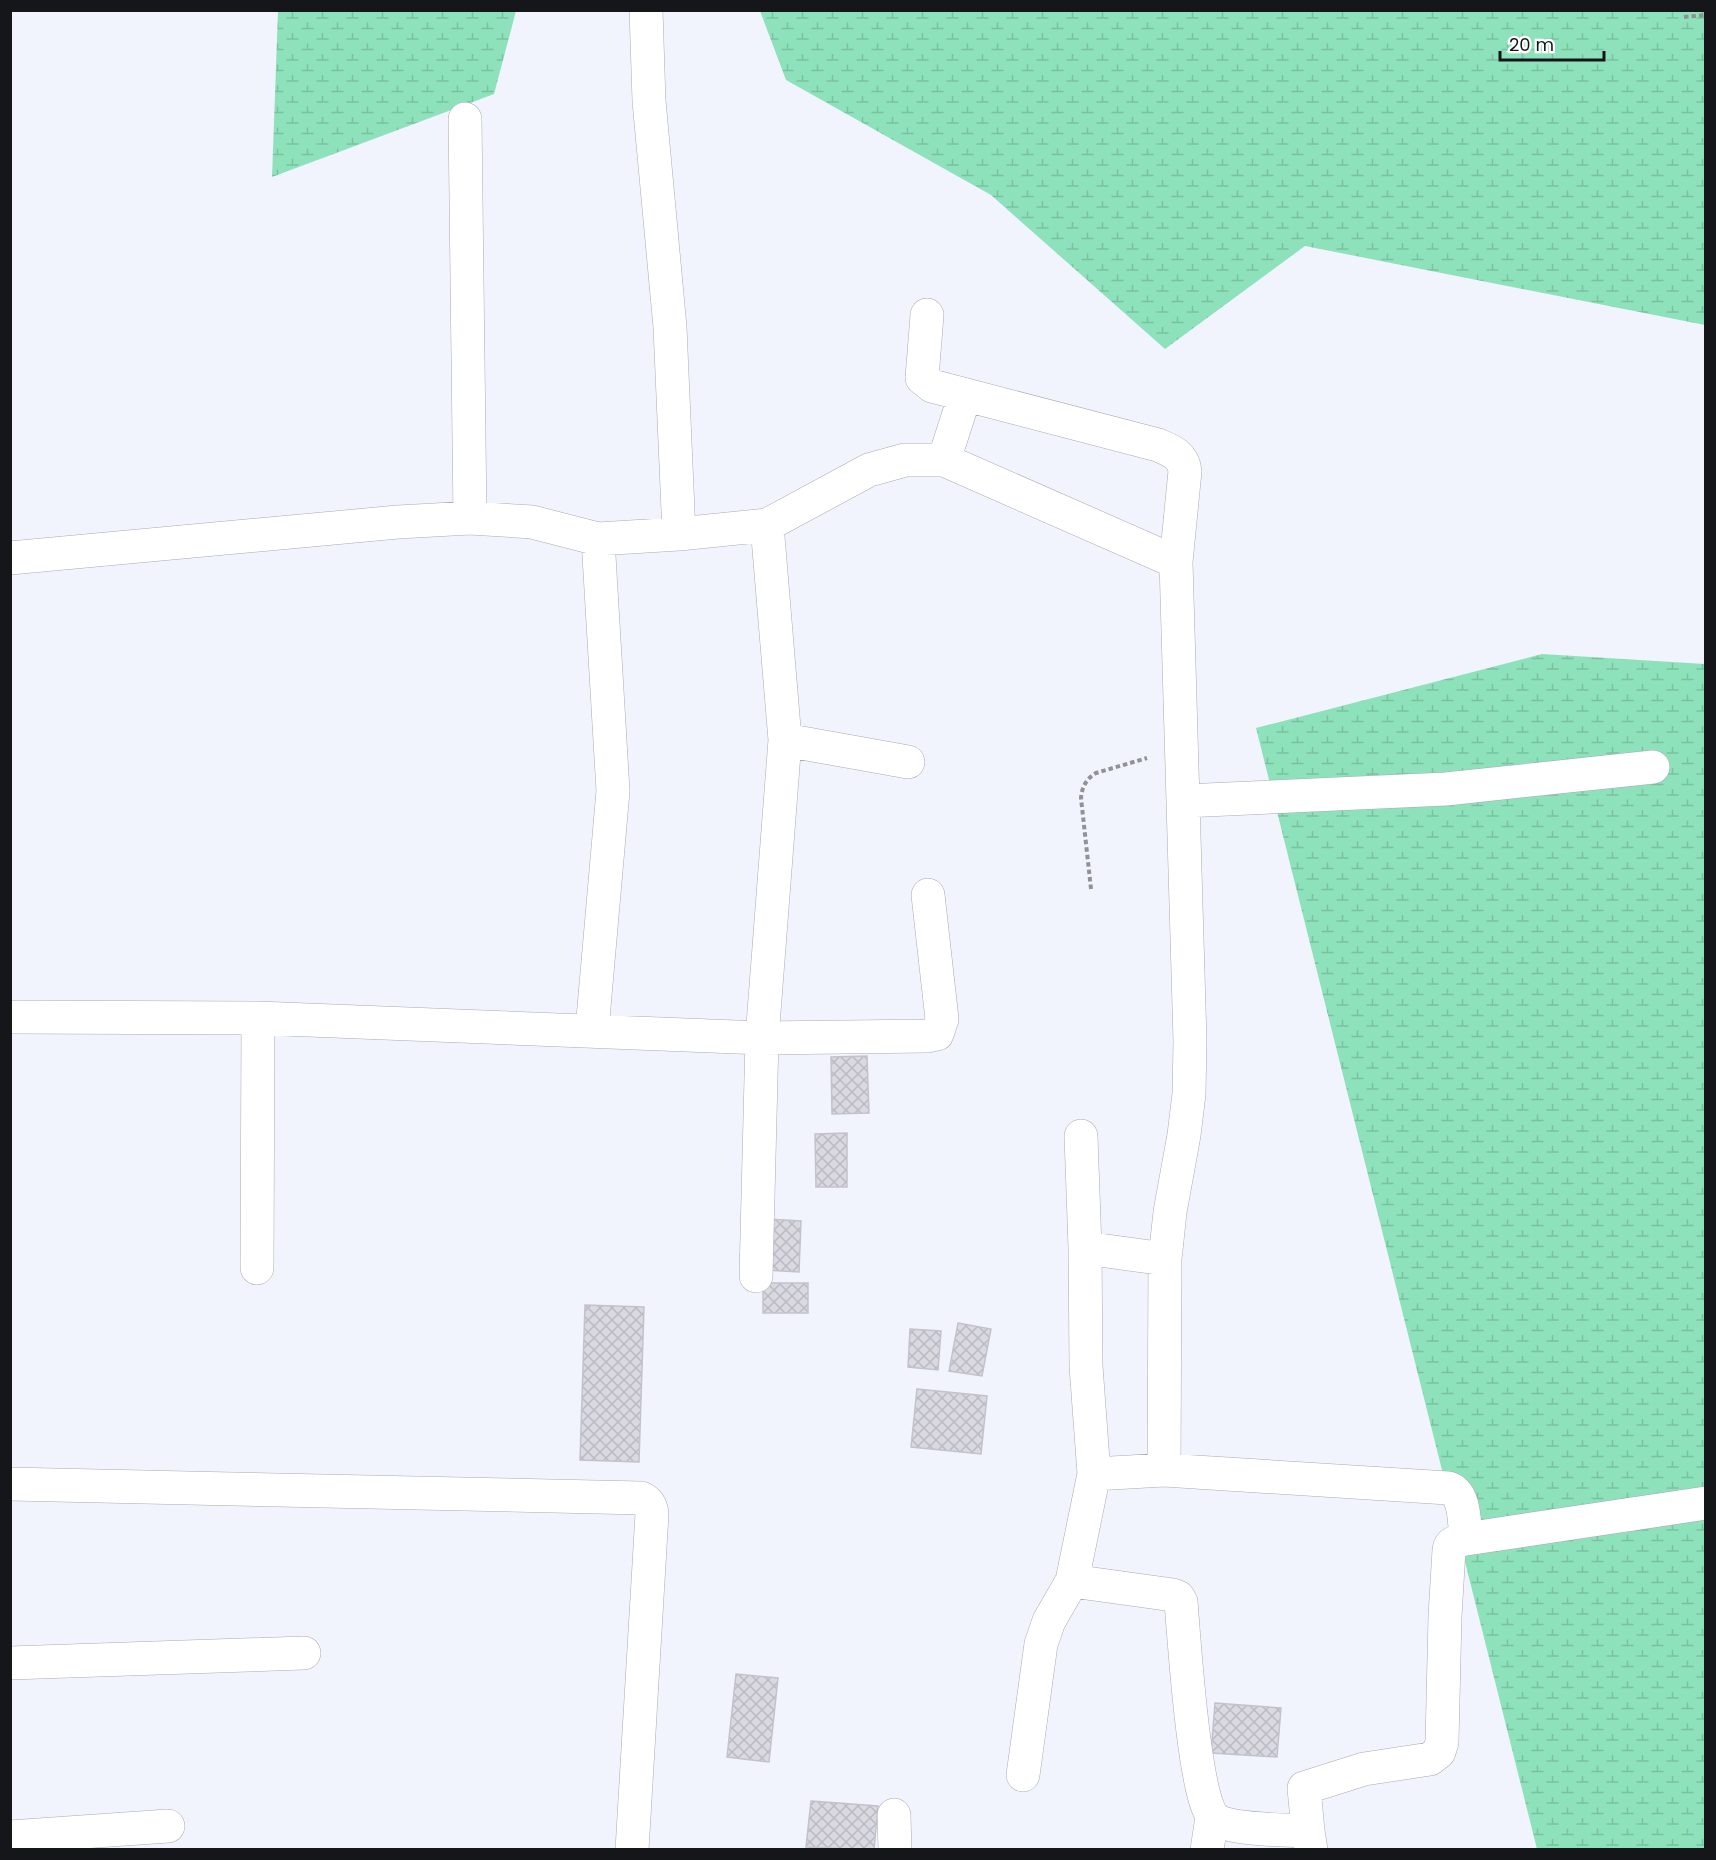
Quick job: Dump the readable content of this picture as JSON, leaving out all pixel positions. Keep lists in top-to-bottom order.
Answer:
{
  "scale_bar": "20 m"
}
